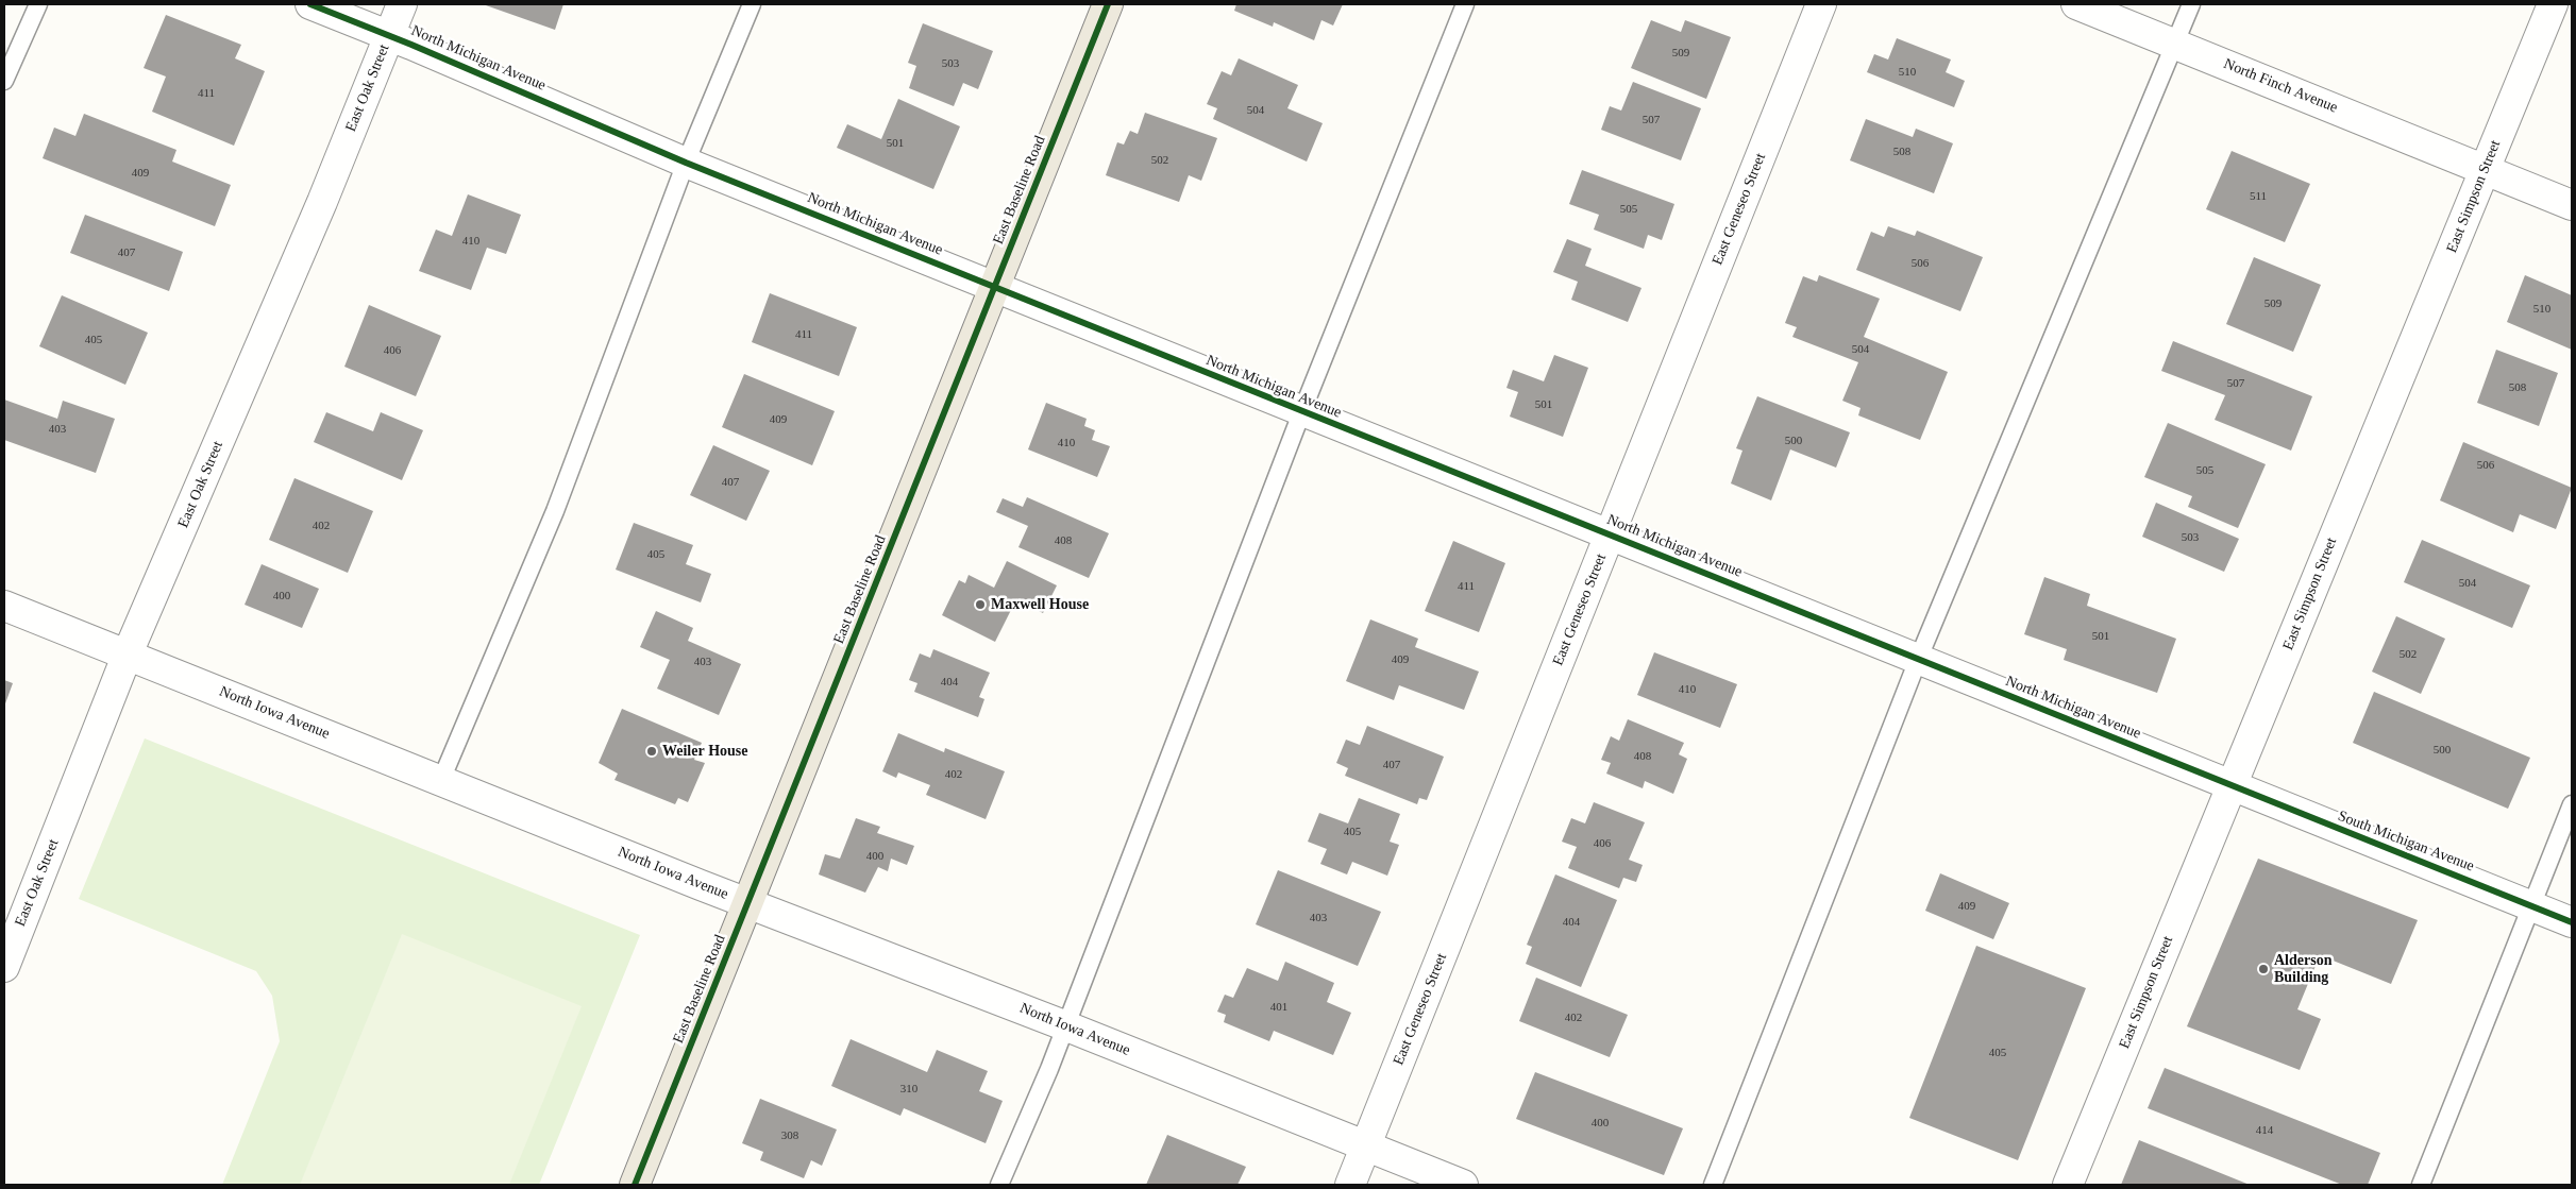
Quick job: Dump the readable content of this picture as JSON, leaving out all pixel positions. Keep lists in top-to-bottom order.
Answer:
{
  "streets": {
    "main road": ["East Baseline Road"],
    "street": [
      "North Michigan Avenue",
      "North Finch Avenue",
      "East Oak Street",
      "East Simpson Street",
      "East Geneseo Street",
      "North Iowa Avenue",
      "South Michigan Avenue"
    ]
  },
  "crossings": [
    ["North Michigan Avenue", "East Oak Street"],
    ["North Michigan Avenue", "East Baseline Road"],
    ["North Michigan Avenue", "East Simpson Street"],
    ["North Michigan Avenue", "East Geneseo Street"],
    ["North Michigan Avenue", "South Michigan Avenue"],
    ["North Finch Avenue", "East Simpson Street"],
    ["East Oak Street", "North Iowa Avenue"],
    ["East Baseline Road", "North Iowa Avenue"],
    ["East Simpson Street", "South Michigan Avenue"],
    ["East Geneseo Street", "North Iowa Avenue"]
  ],
  "places": ["Maxwell House", "Weiler House", "Alderson Building"],
  "house_numbers": [
    "509",
    "503",
    "510",
    "411",
    "504",
    "507",
    "501",
    "508",
    "502",
    "409",
    "511",
    "505",
    "410",
    "407",
    "506",
    "509",
    "510",
    "411",
    "405",
    "504",
    "406",
    "507",
    "508",
    "501",
    "409",
    "403",
    "500",
    "410",
    "506",
    "505",
    "407",
    "402",
    "503",
    "408",
    "405",
    "504",
    "411",
    "400",
    "501",
    "502",
    "409",
    "403",
    "404",
    "410",
    "500",
    "408",
    "407",
    "402",
    "405",
    "406",
    "400",
    "409",
    "403",
    "404",
    "401",
    "402",
    "405",
    "310",
    "400",
    "414",
    "308"
  ]
}
